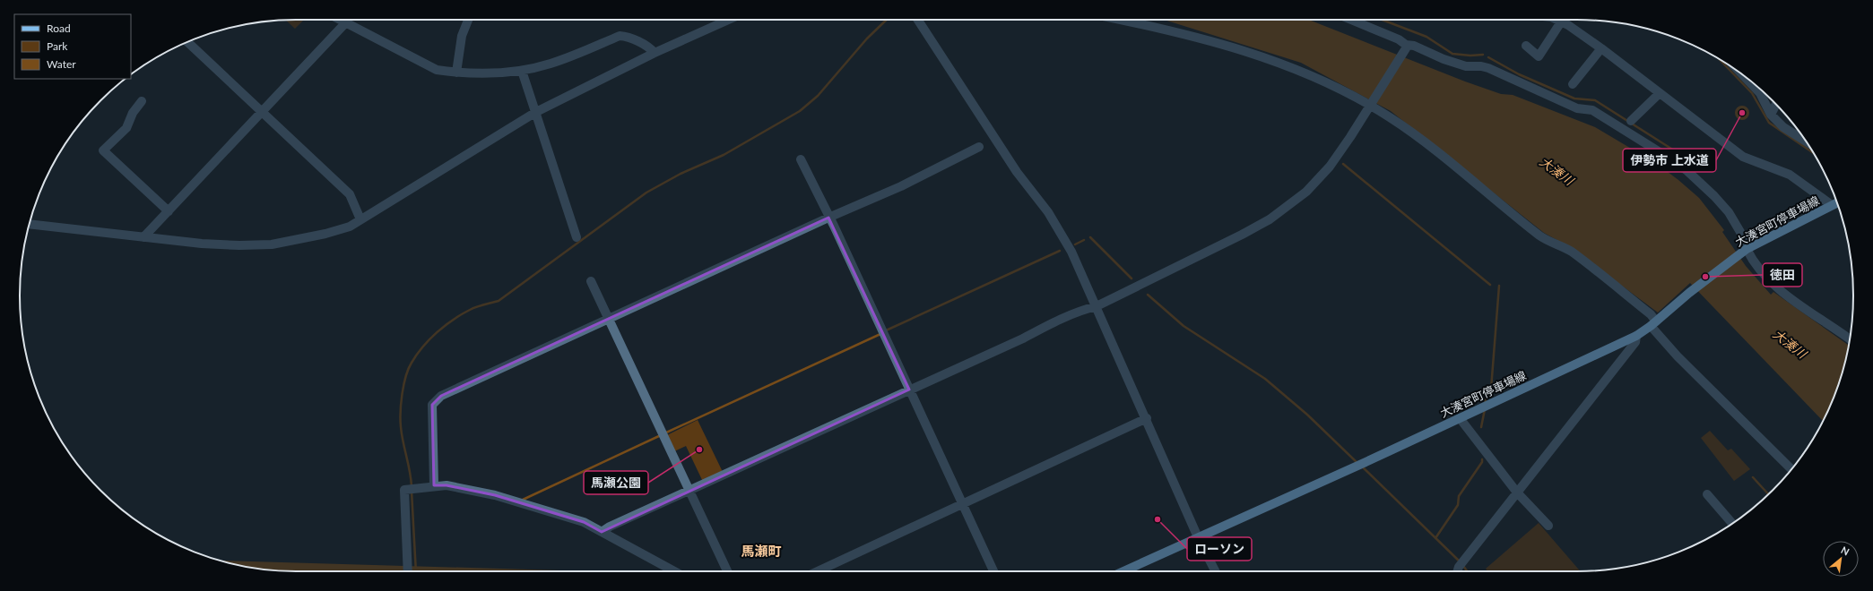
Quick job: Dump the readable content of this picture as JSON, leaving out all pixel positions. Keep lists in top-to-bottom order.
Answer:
{
  "streets": {
    "main road": ["大湊宮町停車場線"]
  },
  "districts": ["馬瀬町"],
  "water": ["大湊川"],
  "places": [
    "伊勢市 上水道",
    "徳田",
    "馬瀬公園",
    "ローソン"
  ],
  "legend": ["Road", "Park", "Water"],
  "north": "top right"
}
